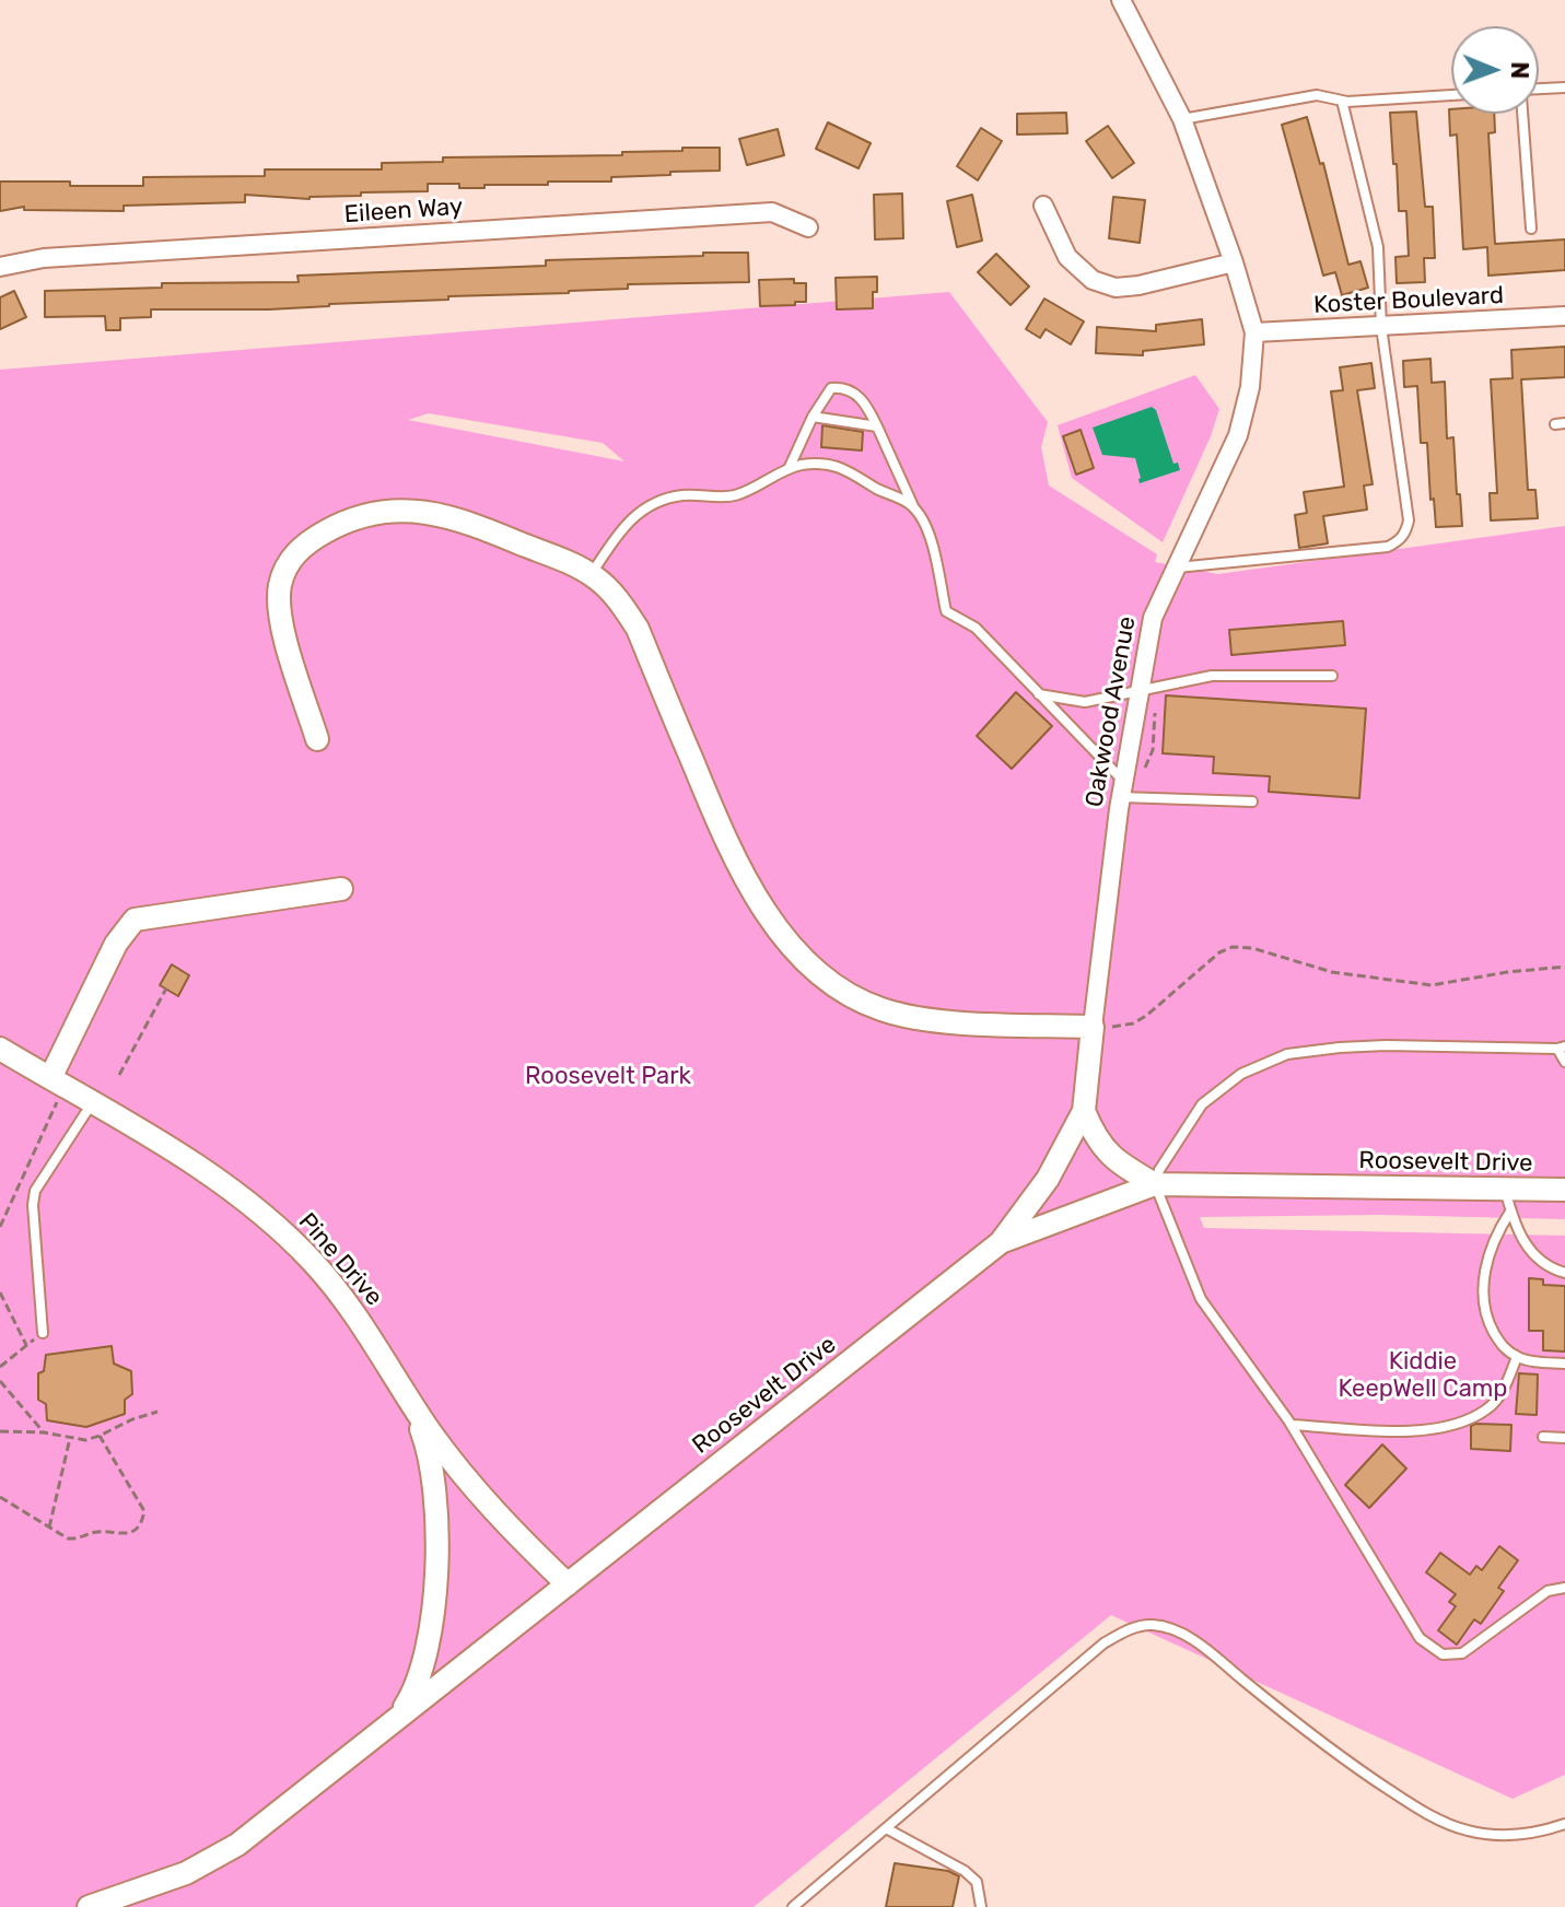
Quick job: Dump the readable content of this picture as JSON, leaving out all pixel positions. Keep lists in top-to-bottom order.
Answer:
{
  "streets": {
    "street": [
      "Eileen Way",
      "Koster Boulevard",
      "Oakwood Avenue",
      "Roosevelt Drive",
      "Pine Drive"
    ]
  },
  "crossings": [
    ["Koster Boulevard", "Oakwood Avenue"],
    ["Oakwood Avenue", "Roosevelt Drive"],
    ["Roosevelt Drive", "Pine Drive"]
  ],
  "parks": ["Roosevelt Park", "Kiddie KeepWell Camp"],
  "north": "right"
}
